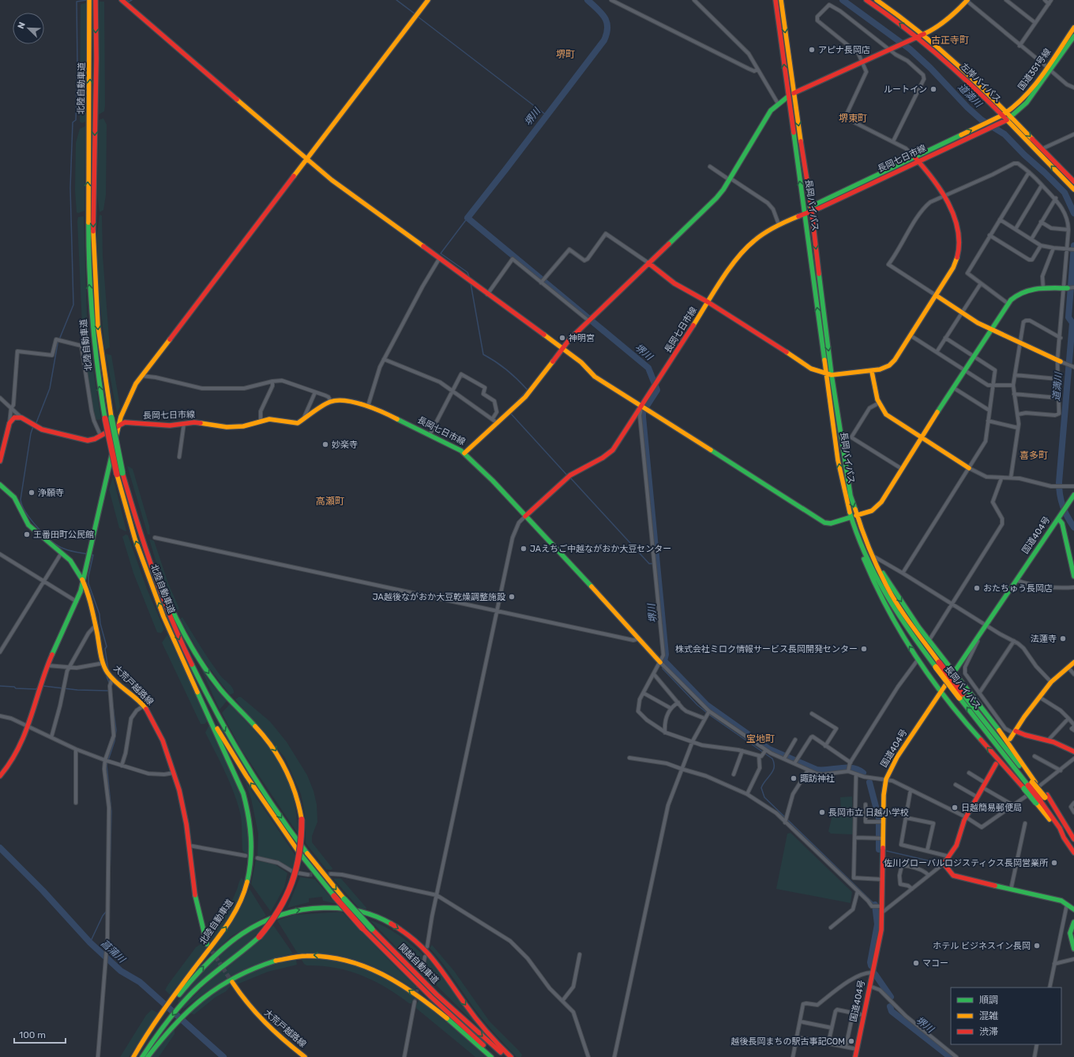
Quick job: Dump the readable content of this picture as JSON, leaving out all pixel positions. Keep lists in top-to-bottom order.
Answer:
{
  "streets": {
    "main road": [
      "国道351号線",
      "左岸バイパス",
      "北陸自動車道",
      "長岡七日市線",
      "長岡バイパス",
      "国道404号",
      "大荒戸越路線",
      "関越自動車道"
    ]
  },
  "crossings": [
    ["国道351号線", "長岡七日市線"],
    ["左岸バイパス", "長岡七日市線"],
    ["北陸自動車道", "関越自動車道"],
    ["長岡七日市線", "長岡バイパス"]
  ],
  "districts": [
    "古正寺町",
    "堺町",
    "堺東町",
    "喜多町",
    "高瀬町",
    "宝地町"
  ],
  "water": ["道満川", "堺川", "菖蒲川"],
  "places": [
    "アピナ長岡店",
    "ルートイン",
    "神明宮",
    "妙楽寺",
    "浄願寺",
    "王番田町公民館",
    "JAえちご中越ながおか大豆センター",
    "おたちゅう長岡店",
    "JA越後ながおか大豆乾燥調整施設",
    "法蓮寺",
    "株式会社ミロク情報サービス長岡開発センター",
    "諏訪神社",
    "日越簡易郵便局",
    "長岡市立 日越小学校",
    "佐川グローバルロジスティクス長岡営業所",
    "ホテル ビジネスイン長岡",
    "マコー",
    "越後長岡まちの駅古事記COM"
  ],
  "legend": ["順調", "混雑", "渋滞"],
  "scale_bar": "100 m",
  "north": "top left"
}
